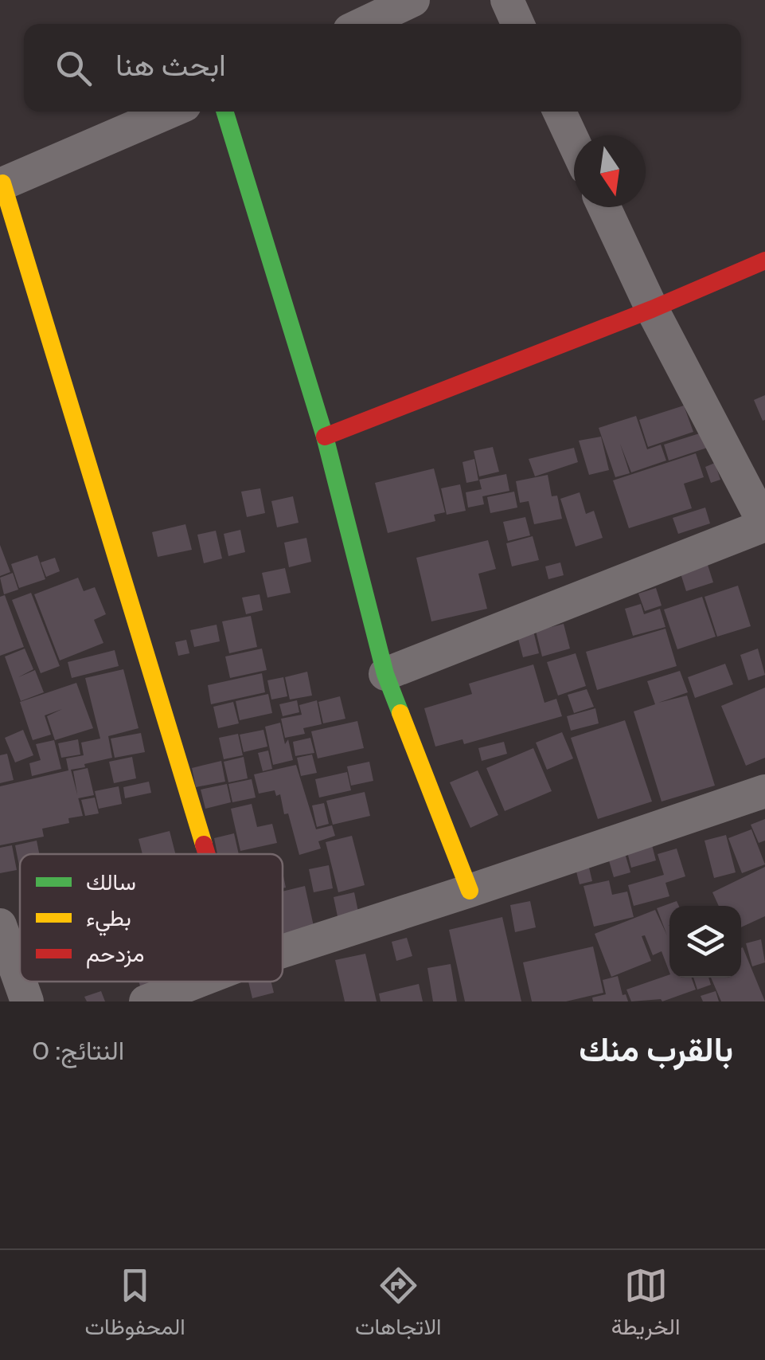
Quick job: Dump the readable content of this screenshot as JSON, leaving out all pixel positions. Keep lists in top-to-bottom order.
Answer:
{
  "legend": ["سالك", "بطيء", "مزدحم"],
  "north": "bottom",
  "page": {
    "search": "ابحث هنا",
    "heading": ["بالقرب منك", "النتائج: 0"],
    "nav": ["الخريطة", "الاتجاهات", "المحفوظات"]
  }
}
